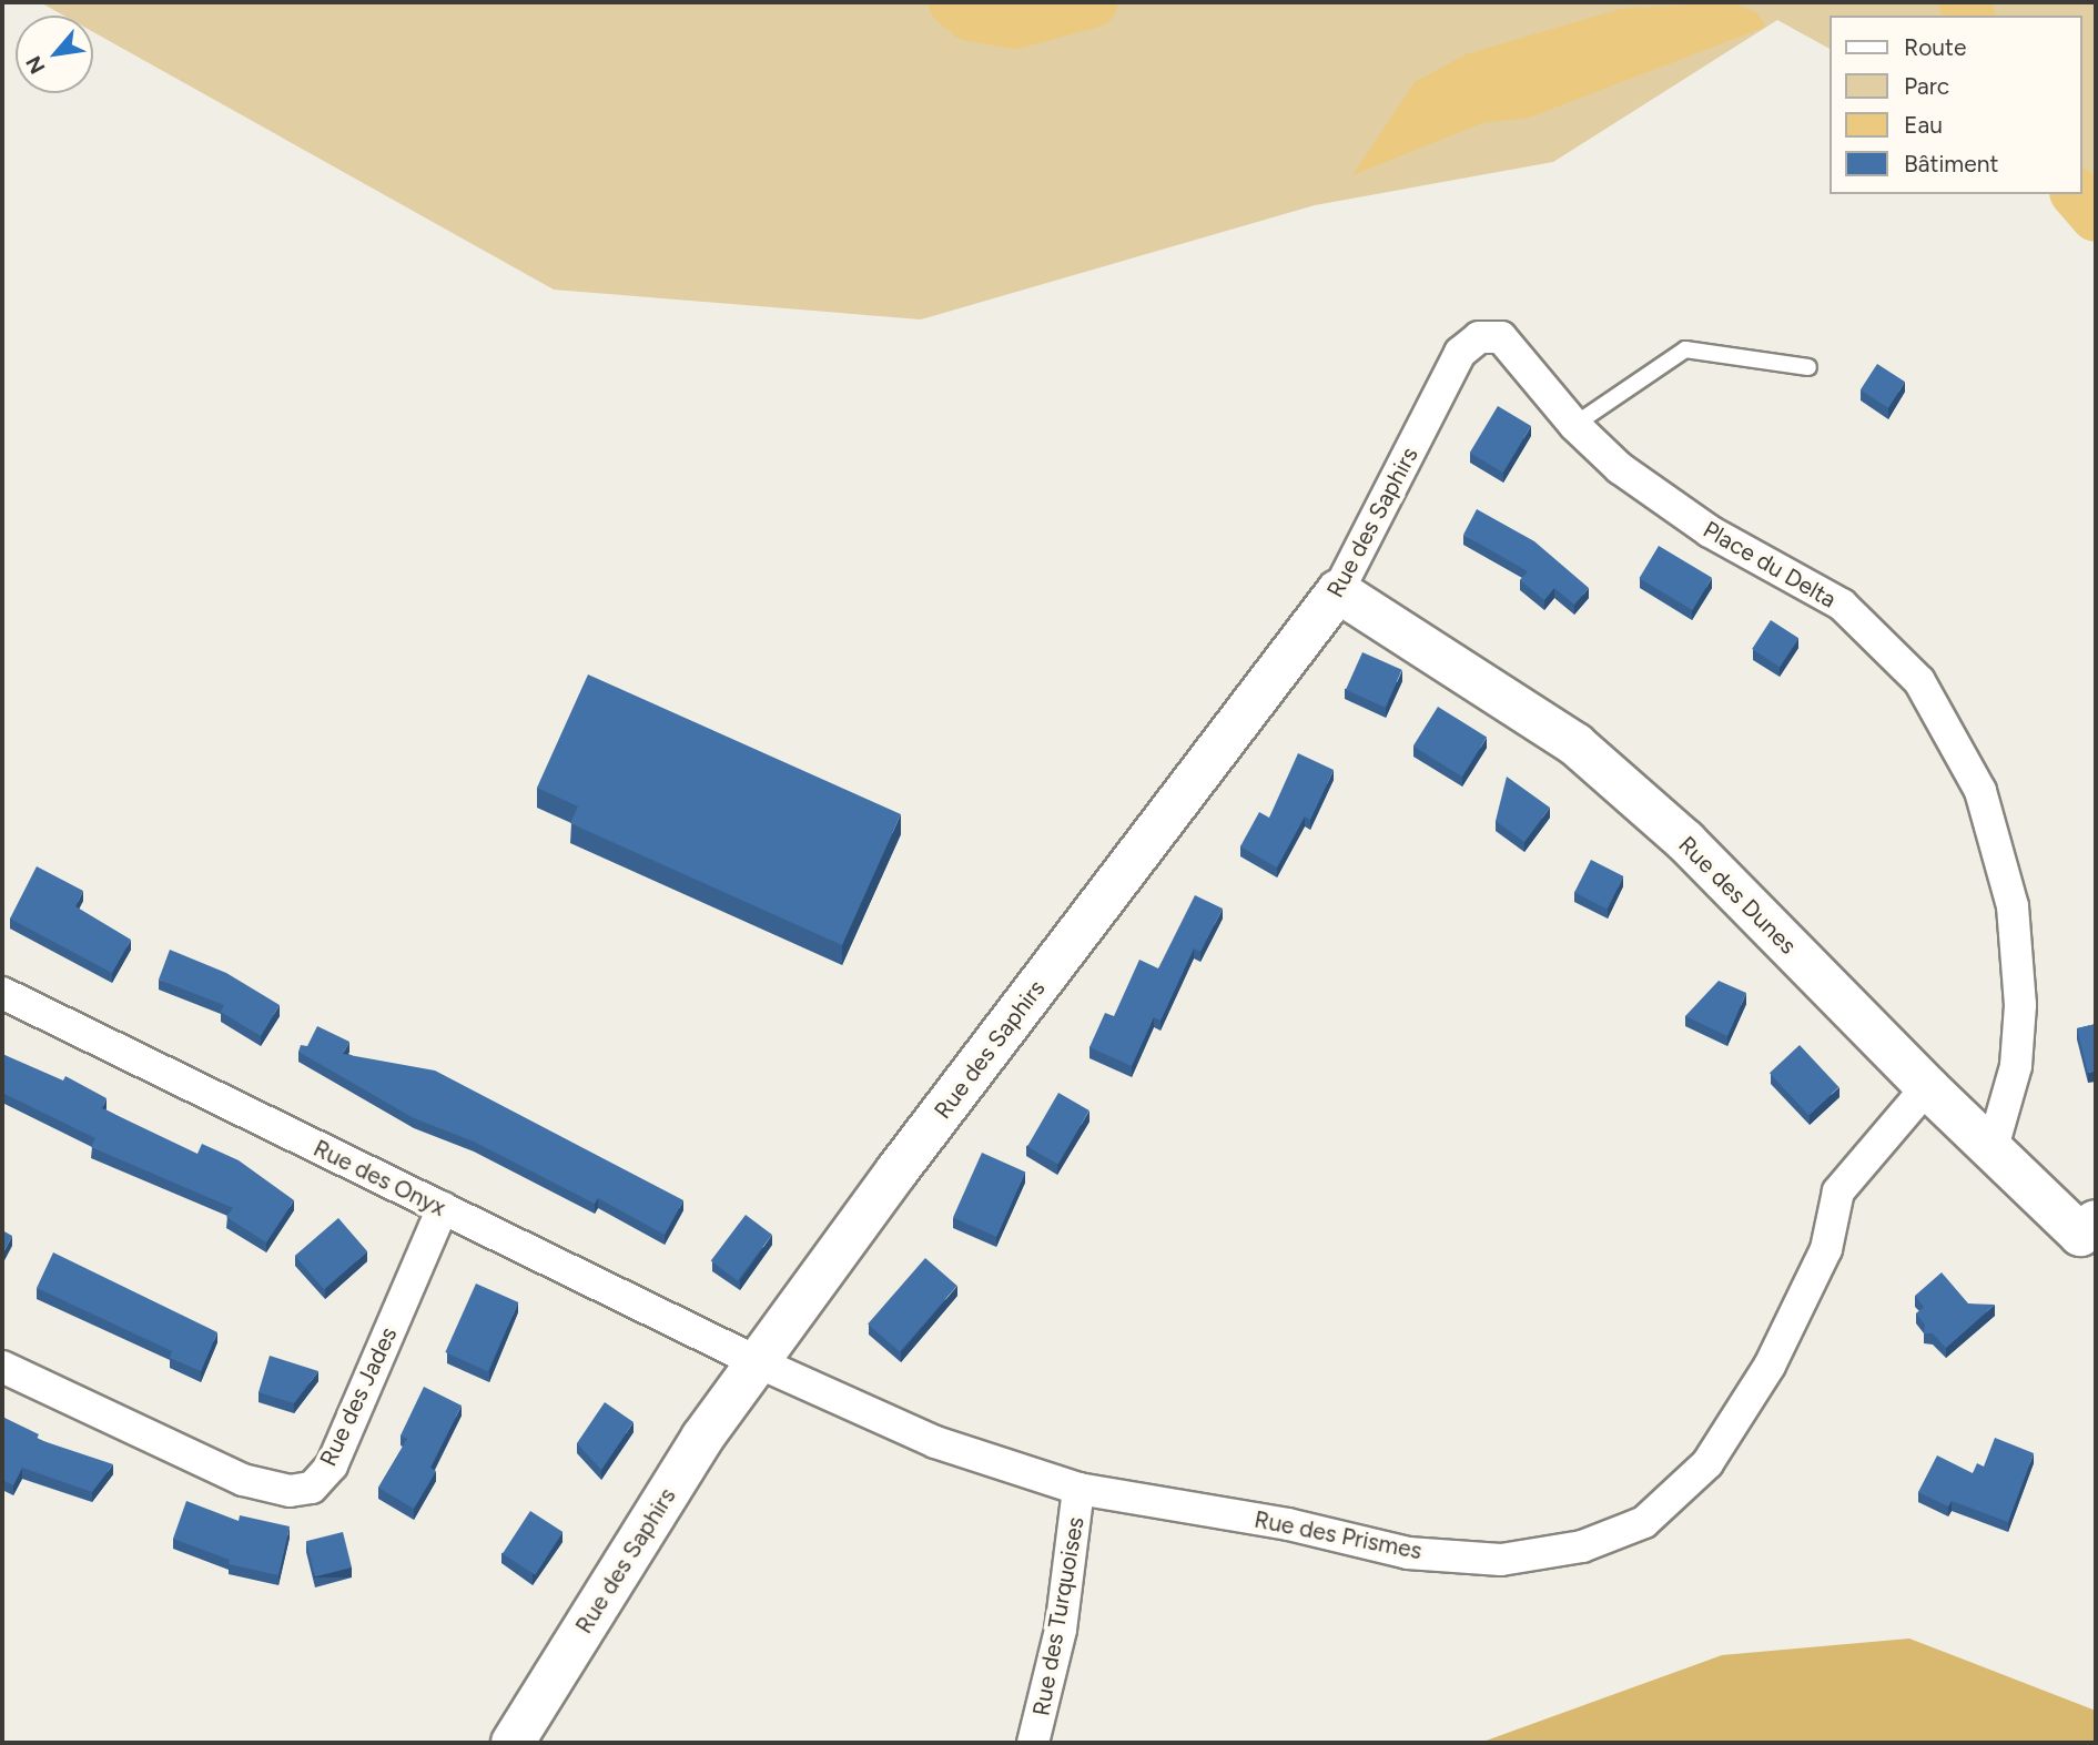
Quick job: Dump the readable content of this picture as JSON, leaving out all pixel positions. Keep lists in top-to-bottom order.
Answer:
{
  "streets": {
    "street": [
      "Rue des Saphirs",
      "Place du Delta",
      "Rue des Dunes",
      "Rue des Onyx",
      "Rue des Jades",
      "Rue des Prismes",
      "Rue des Turquoises"
    ]
  },
  "crossings": [
    ["Rue des Saphirs", "Place du Delta"],
    ["Rue des Saphirs", "Rue des Dunes"],
    ["Rue des Saphirs", "Rue des Onyx"],
    ["Rue des Saphirs", "Rue des Prismes"],
    ["Place du Delta", "Rue des Dunes"],
    ["Rue des Dunes", "Rue des Prismes"],
    ["Rue des Onyx", "Rue des Jades"],
    ["Rue des Onyx", "Rue des Prismes"],
    ["Rue des Prismes", "Rue des Turquoises"]
  ],
  "legend": [
    "Route",
    "Parc",
    "Eau",
    "Bâtiment"
  ],
  "north": "bottom left"
}
